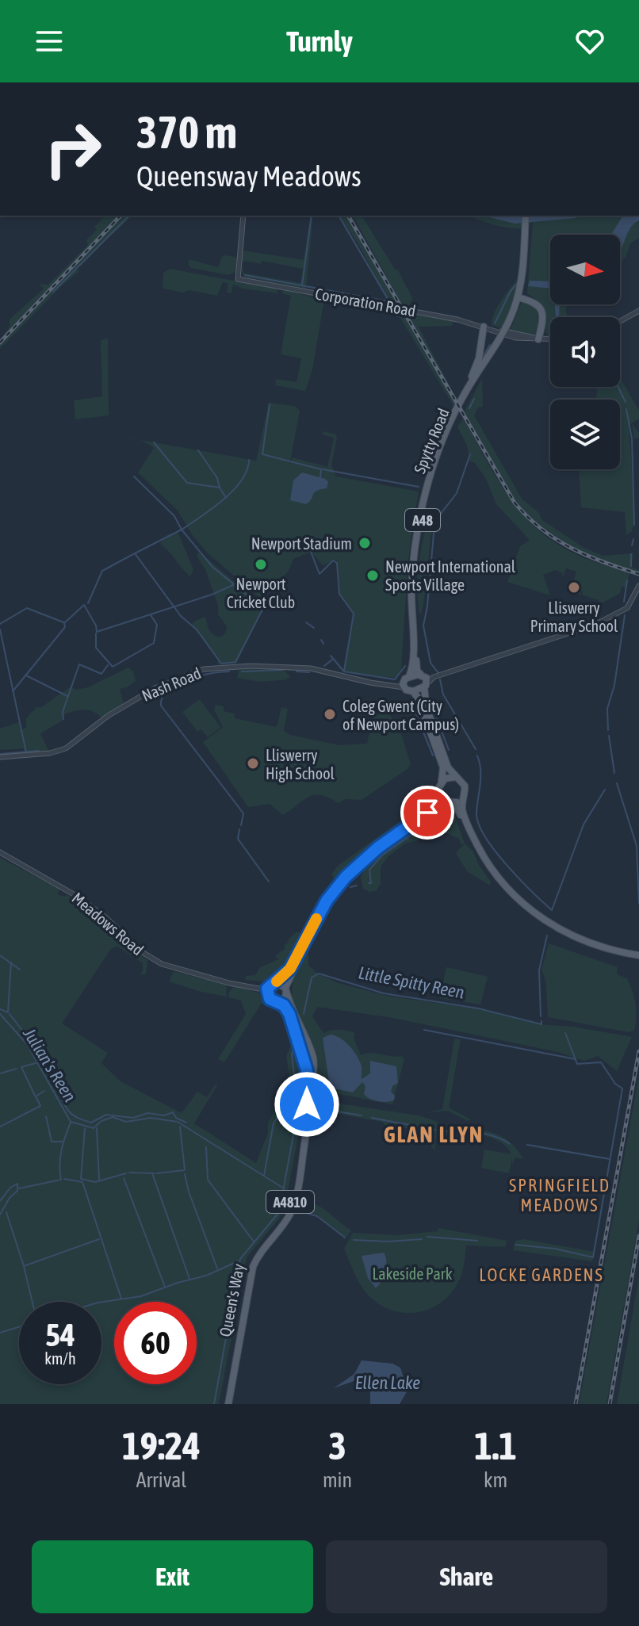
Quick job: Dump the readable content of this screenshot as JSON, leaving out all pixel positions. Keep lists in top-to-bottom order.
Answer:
{
  "streets": {
    "main road": [
      "Spytty Road",
      "A48",
      "A4810",
      "Queen's Way"
    ],
    "street": ["Corporation Road", "Nash Road", "Meadows Road"]
  },
  "crossings": [
    ["Corporation Road", "Spytty Road"],
    ["Spytty Road", "A48"],
    ["Spytty Road", "Nash Road"],
    ["Meadows Road", "Queen's Way"]
  ],
  "districts": ["GLAN LLYN", "SPRINGFIELD MEADOWS", "LOCKE GARDENS"],
  "water": ["Little Spitty Reen", "Julian's Reen", "Ellen Lake"],
  "parks": ["Lakeside Park"],
  "places": [
    "Newport Stadium",
    "Newport Cricket Club",
    "Newport International Sports Village",
    "Lliswerry Primary School",
    "Coleg Gwent (City of Newport Campus)",
    "Lliswerry High School"
  ],
  "north": "right",
  "page": {
    "header": "Turnly",
    "turn": ["370 m", "Queensway Meadows"],
    "speed": "54 km/h",
    "limit": "60",
    "eta": [
      "19:24",
      "Arrival",
      "3",
      "min",
      "1.1",
      "km"
    ],
    "buttons": ["Exit", "Share"]
  }
}
